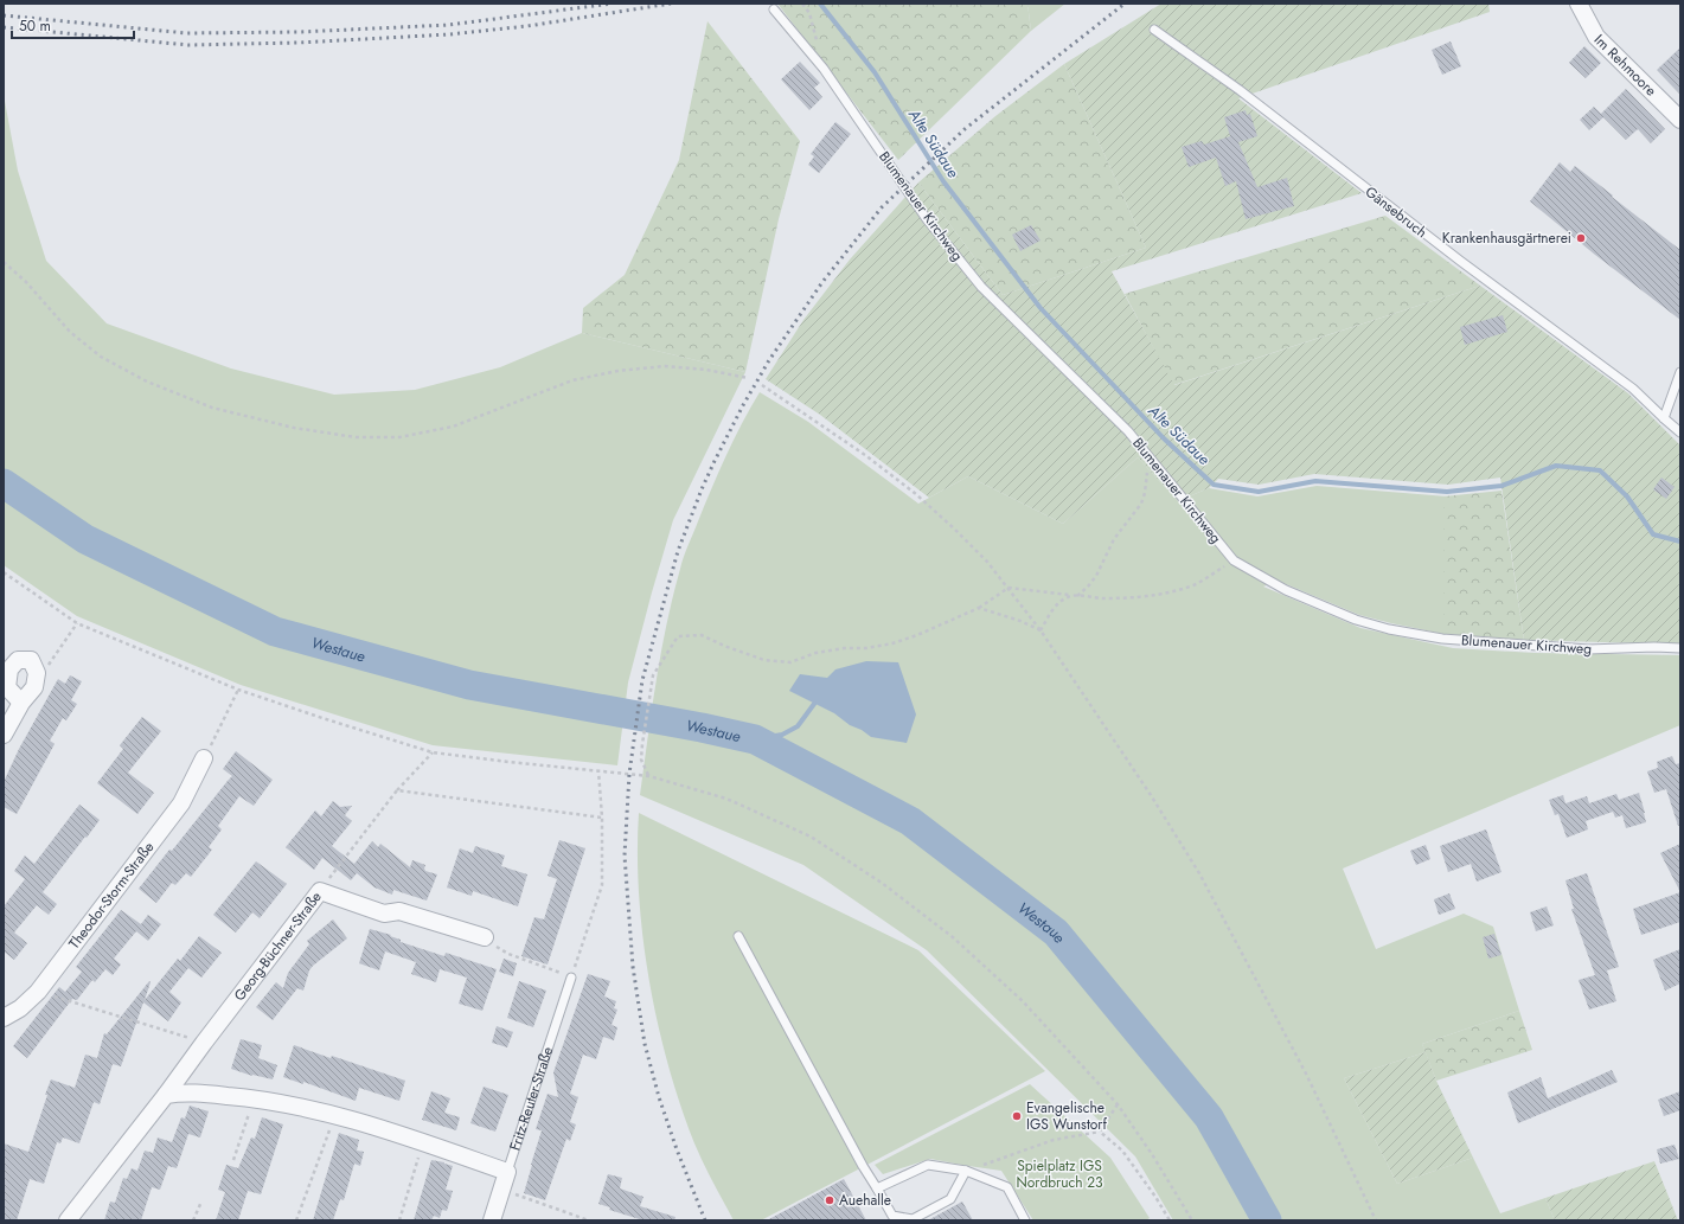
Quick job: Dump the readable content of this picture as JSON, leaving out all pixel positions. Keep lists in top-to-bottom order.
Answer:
{
  "streets": {
    "street": [
      "Im Rehmoore",
      "Theodor-Storm-Straße",
      "Georg-Büchner-Straße",
      "Fritz-Reuter-Straße"
    ],
    "lane": ["Blumenauer Kirchweg", "Gänsebruch"]
  },
  "water": ["Alte Südaue", "Westaue"],
  "parks": ["Spielplatz IGS Nordbruch 23"],
  "places": ["Krankenhausgärtnerei", "Evangelische IGS Wunstorf", "Auehalle"],
  "scale_bar": "50 m"
}
